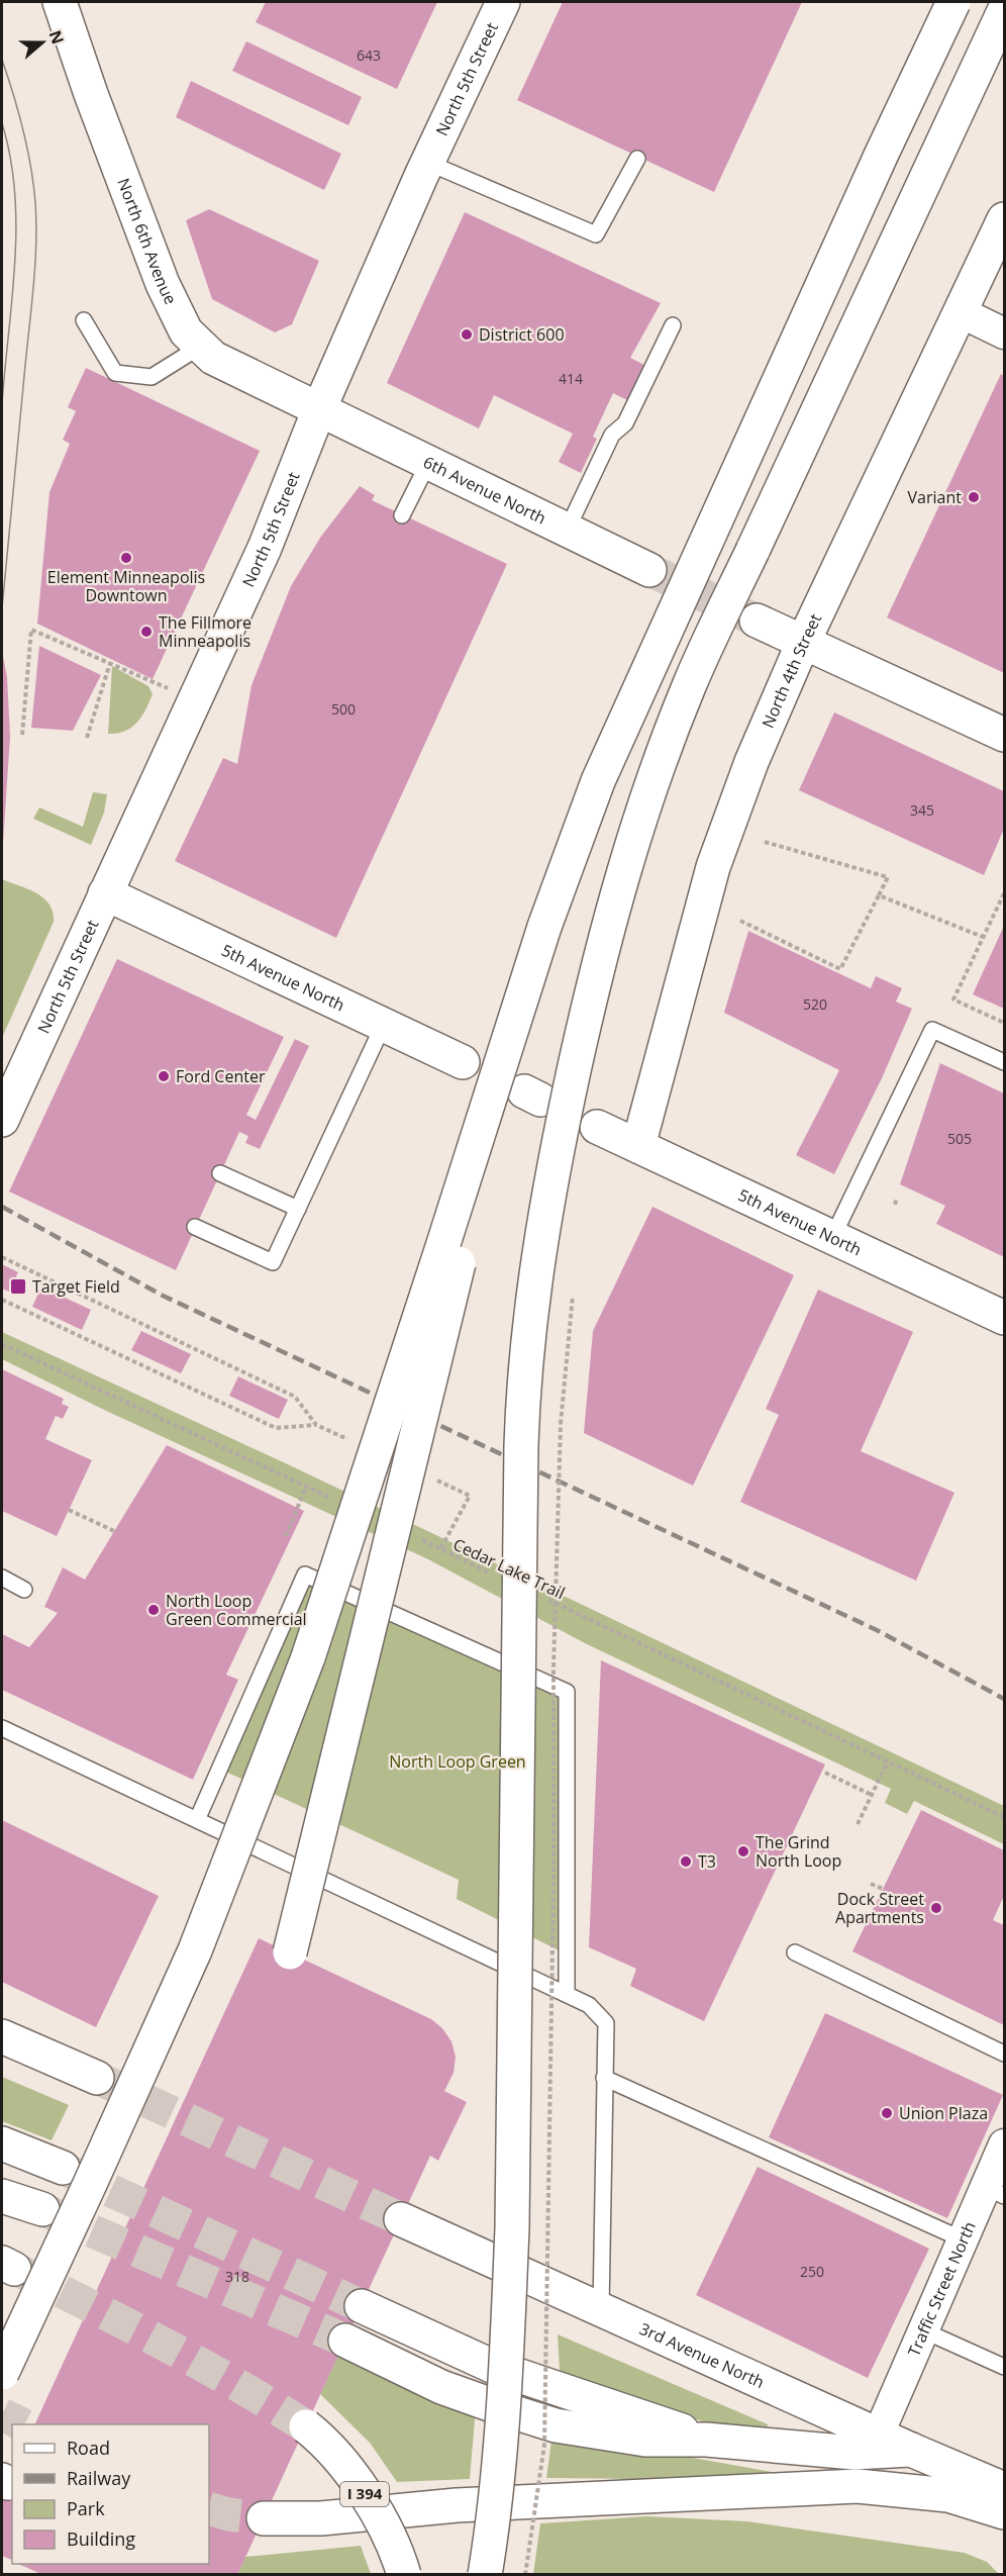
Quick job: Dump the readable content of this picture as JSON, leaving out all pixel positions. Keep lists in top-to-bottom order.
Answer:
{
  "streets": {
    "main road": [
      "North 5th Street",
      "North 6th Avenue",
      "6th Avenue North",
      "North 4th Street",
      "5th Avenue North",
      "3rd Avenue North",
      "I 394"
    ],
    "street": ["Traffic Street North"],
    "path": ["Cedar Lake Trail"]
  },
  "crossings": [
    ["North 5th Street", "North 6th Avenue"],
    ["North 5th Street", "6th Avenue North"],
    ["North 5th Street", "5th Avenue North"],
    ["North 6th Avenue", "6th Avenue North"],
    ["North 4th Street", "5th Avenue North"],
    ["Traffic Street North", "3rd Avenue North"]
  ],
  "parks": ["North Loop Green"],
  "places": {
    "other": [
      "District 600",
      "Variant",
      "Element Minneapolis Downtown",
      "The Fillmore Minneapolis",
      "Ford Center",
      "North Loop Green Commercial",
      "The Grind North Loop",
      "T3",
      "Dock Street Apartments",
      "Union Plaza"
    ],
    "transit": ["Target Field"]
  },
  "house_numbers": [
    "643",
    "414",
    "500",
    "345",
    "520",
    "505",
    "250",
    "318"
  ],
  "legend": [
    "Road",
    "Railway",
    "Park",
    "Building"
  ],
  "north": "right"
}
